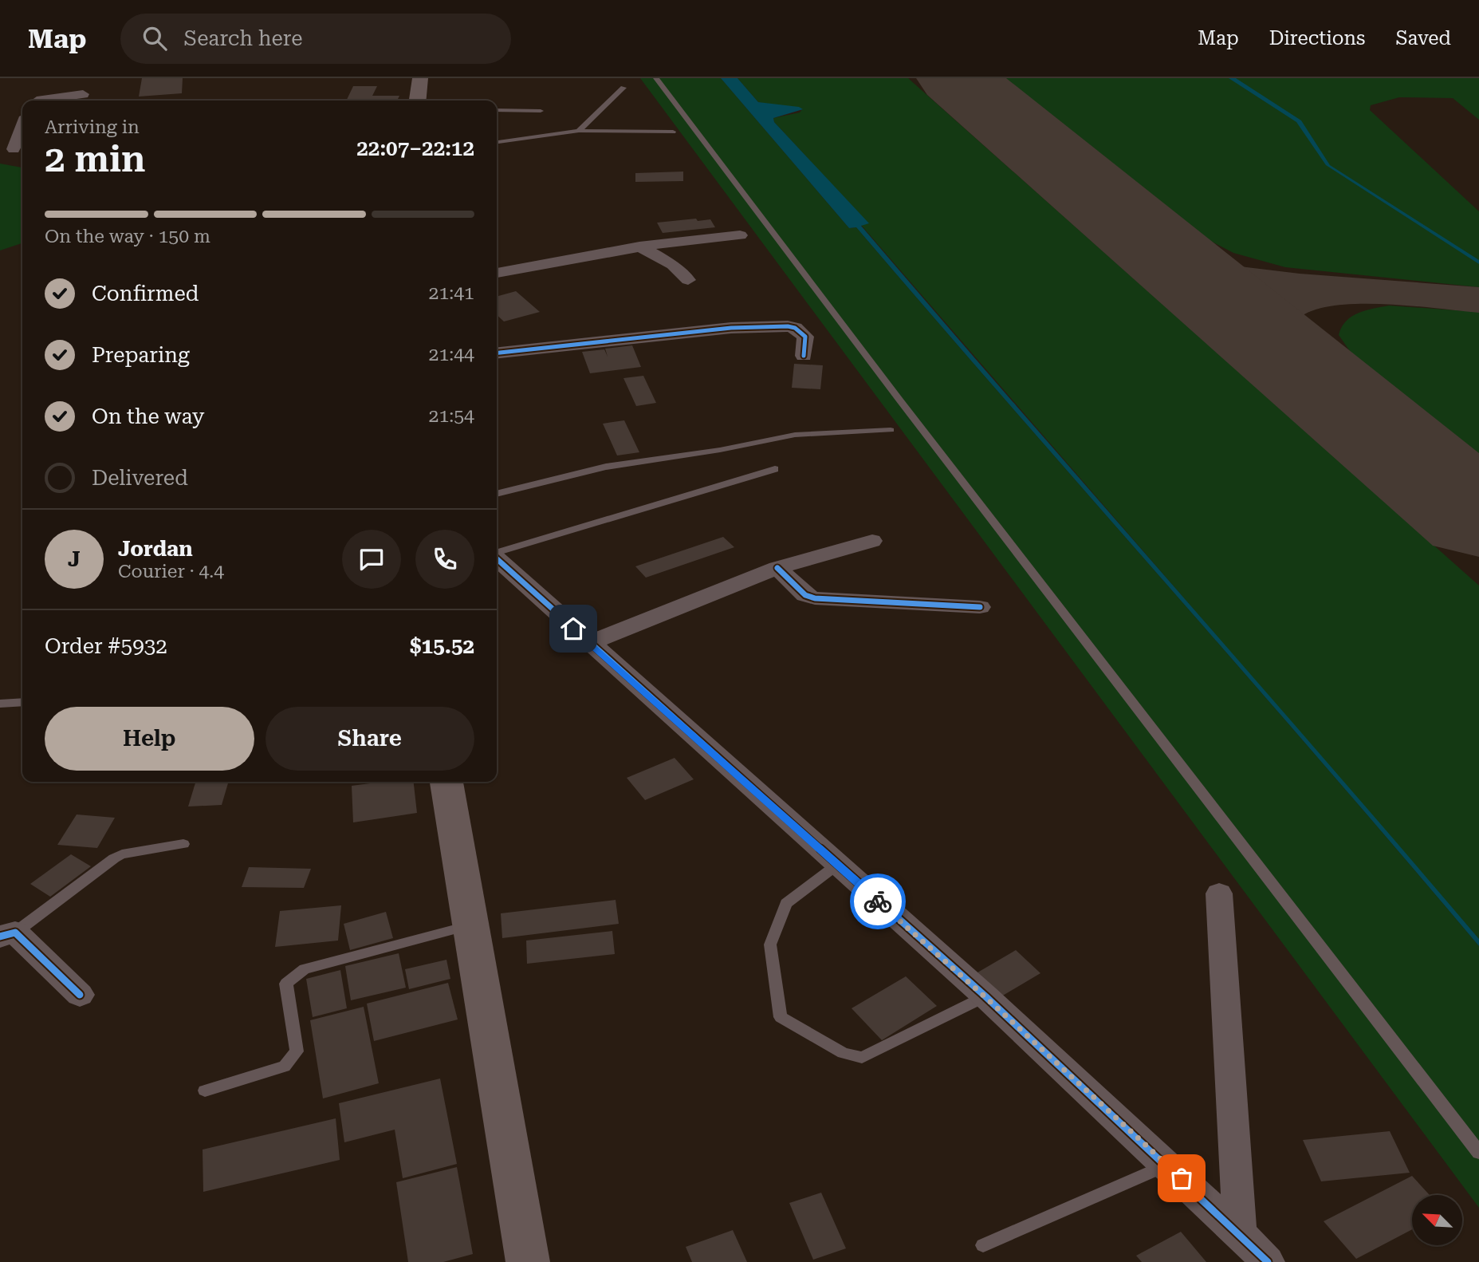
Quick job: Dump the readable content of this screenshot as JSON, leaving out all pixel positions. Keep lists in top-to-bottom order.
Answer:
{
  "north": "top left",
  "page": {
    "header": "Map",
    "search": "Search here",
    "nav": ["Map", "Directions", "Saved"],
    "heading": ["2 min", "Arriving in", "22:07–22:12"],
    "panel": [
      "Jordan",
      "Courier · 4.4",
      "Order #5932",
      "$15.52"
    ],
    "bar": "On the way · 150 m",
    "list": [
      ["Confirmed", "21:41"],
      ["Preparing", "21:44"],
      ["On the way", "21:54"],
      "Delivered"
    ],
    "round": "J",
    "buttons": ["Help", "Share"]
  }
}
